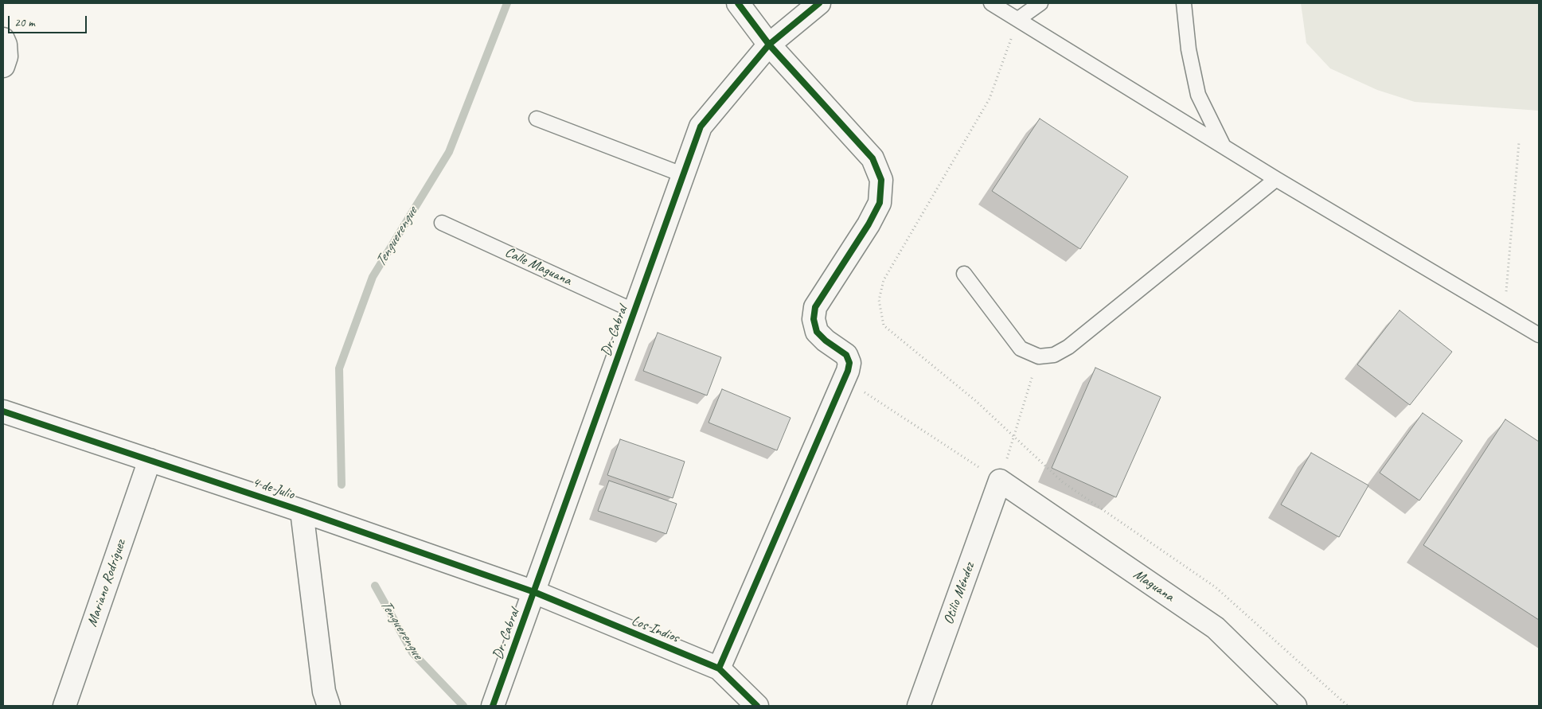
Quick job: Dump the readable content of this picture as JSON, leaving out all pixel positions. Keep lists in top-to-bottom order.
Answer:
{
  "streets": {
    "street": [
      "Dr. Cabral",
      "4 de Julio",
      "Mariano Rodríguez",
      "Maguana",
      "Otilio Méndez",
      "Los Indios"
    ],
    "lane": ["Calle Maguana"]
  },
  "crossings": [
    ["Calle Maguana", "Dr. Cabral"],
    ["Dr. Cabral", "4 de Julio"],
    ["Dr. Cabral", "Los Indios"],
    ["4 de Julio", "Mariano Rodríguez"],
    ["4 de Julio", "Los Indios"],
    ["Maguana", "Otilio Méndez"]
  ],
  "water": ["Tenguerengue"],
  "scale_bar": "20 m"
}
